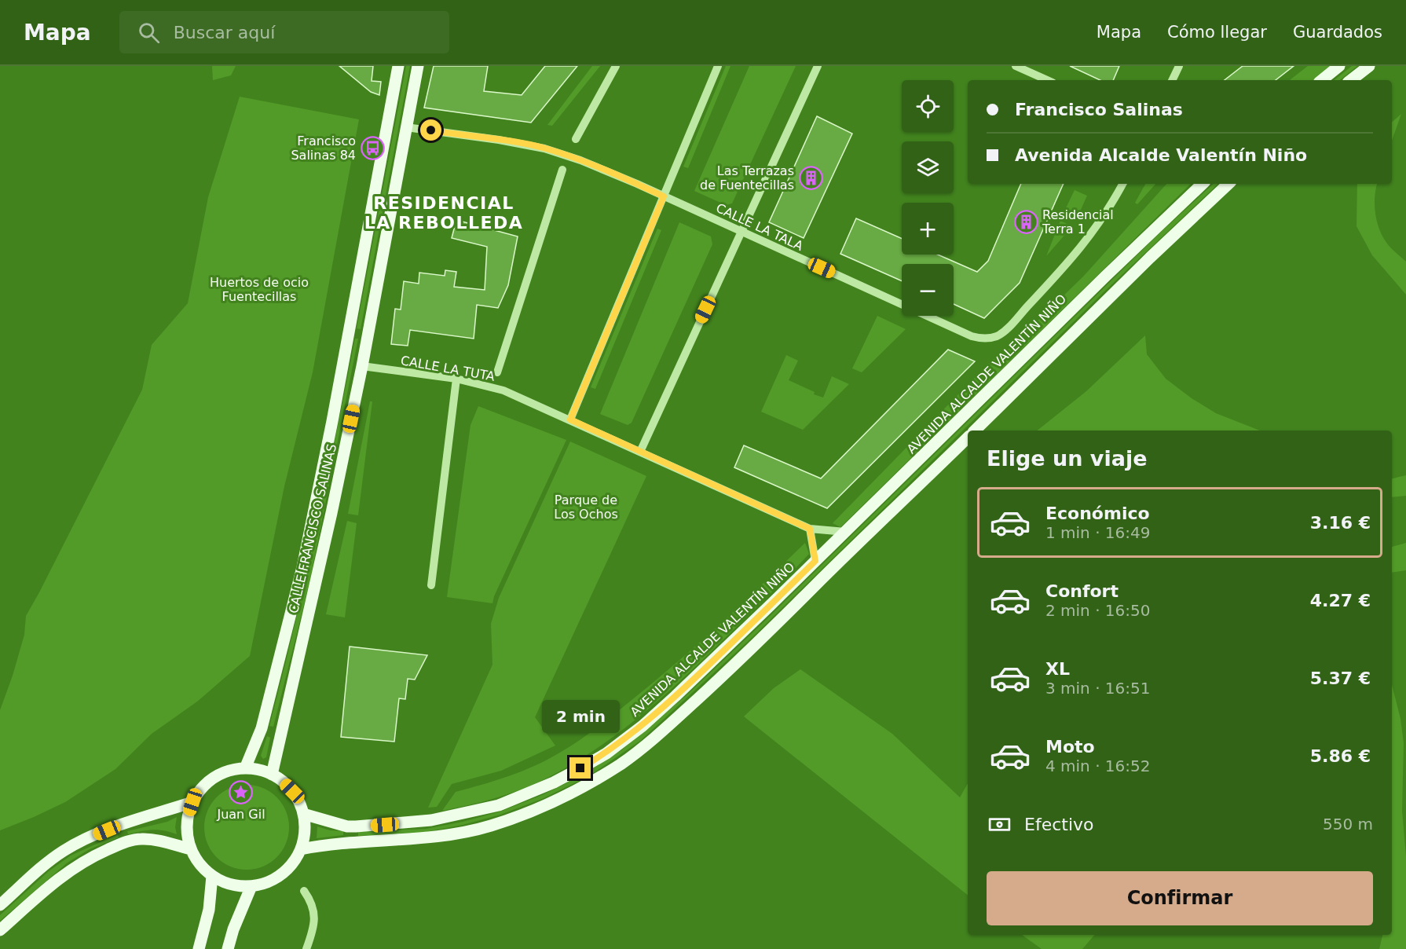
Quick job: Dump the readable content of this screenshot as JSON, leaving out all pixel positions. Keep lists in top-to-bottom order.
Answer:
{
  "streets": {
    "main road": ["AVENIDA ALCALDE VALENTÍN NIÑO", "CALLE FRANCISCO SALINAS"],
    "street": ["CALLE LA TALA", "CALLE LA TUTA"]
  },
  "crossings": [
    ["CALLE LA TALA", "CALLE FRANCISCO SALINAS"],
    ["CALLE LA TUTA", "AVENIDA ALCALDE VALENTÍN NIÑO"],
    ["CALLE LA TUTA", "CALLE FRANCISCO SALINAS"],
    ["AVENIDA ALCALDE VALENTÍN NIÑO", "CALLE FRANCISCO SALINAS"]
  ],
  "districts": ["RESIDENCIAL LA REBOLLEDA"],
  "parks": ["Huertos de ocio Fuentecillas", "Parque de Los Ochos"],
  "places": {
    "bus stop": ["Francisco Salinas 84"],
    "building": ["Las Terrazas de Fuentecillas", "Residencial Terra 1"],
    "place": ["Juan Gil"]
  },
  "page": {
    "header": "Mapa",
    "search": "Buscar aquí",
    "nav": ["Mapa", "Cómo llegar", "Guardados"],
    "map_buttons": ["+", "−"],
    "banner": ["Francisco Salinas", "Avenida Alcalde Valentín Niño"],
    "heading": "Elige un viaje",
    "list": [
      {
        "name": "Económico",
        "note": "1 min · 16:49",
        "value": "3.16 €"
      },
      {
        "name": "Confort",
        "note": "2 min · 16:50",
        "value": "4.27 €"
      },
      {
        "name": "XL",
        "note": "3 min · 16:51",
        "value": "5.37 €"
      },
      {
        "name": "Moto",
        "note": "4 min · 16:52",
        "value": "5.86 €"
      }
    ],
    "bubble": "2 min",
    "pay": ["Efectivo", "550 m"],
    "buttons": "Confirmar"
  }
}
